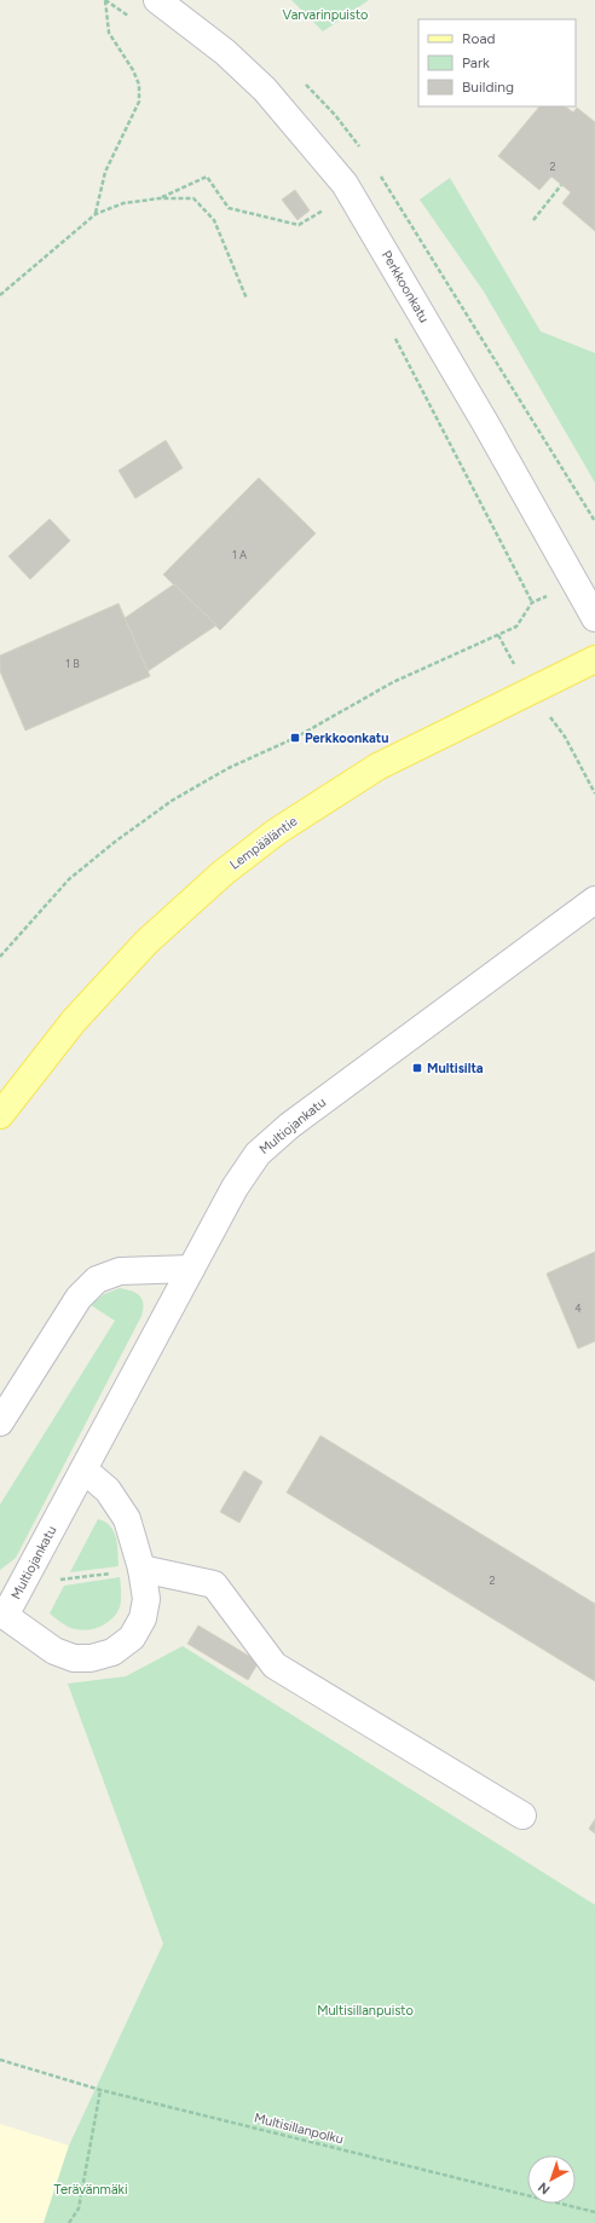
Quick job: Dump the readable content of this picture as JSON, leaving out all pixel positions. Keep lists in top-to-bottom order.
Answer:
{
  "streets": {
    "main road": ["Lempääläntie"],
    "street": ["Perkkoonkatu", "Multiojankatu"],
    "path": ["Multisillanpolku"]
  },
  "parks": ["Varvarinpuisto", "Multisillanpuisto", "Terävänmäki"],
  "places": {
    "transit": ["Perkkoonkatu", "Multisilta"]
  },
  "house_numbers": [
    "2",
    "1 A",
    "1 B",
    "4",
    "2"
  ],
  "legend": ["Road", "Park", "Building"],
  "north": "bottom left"
}
